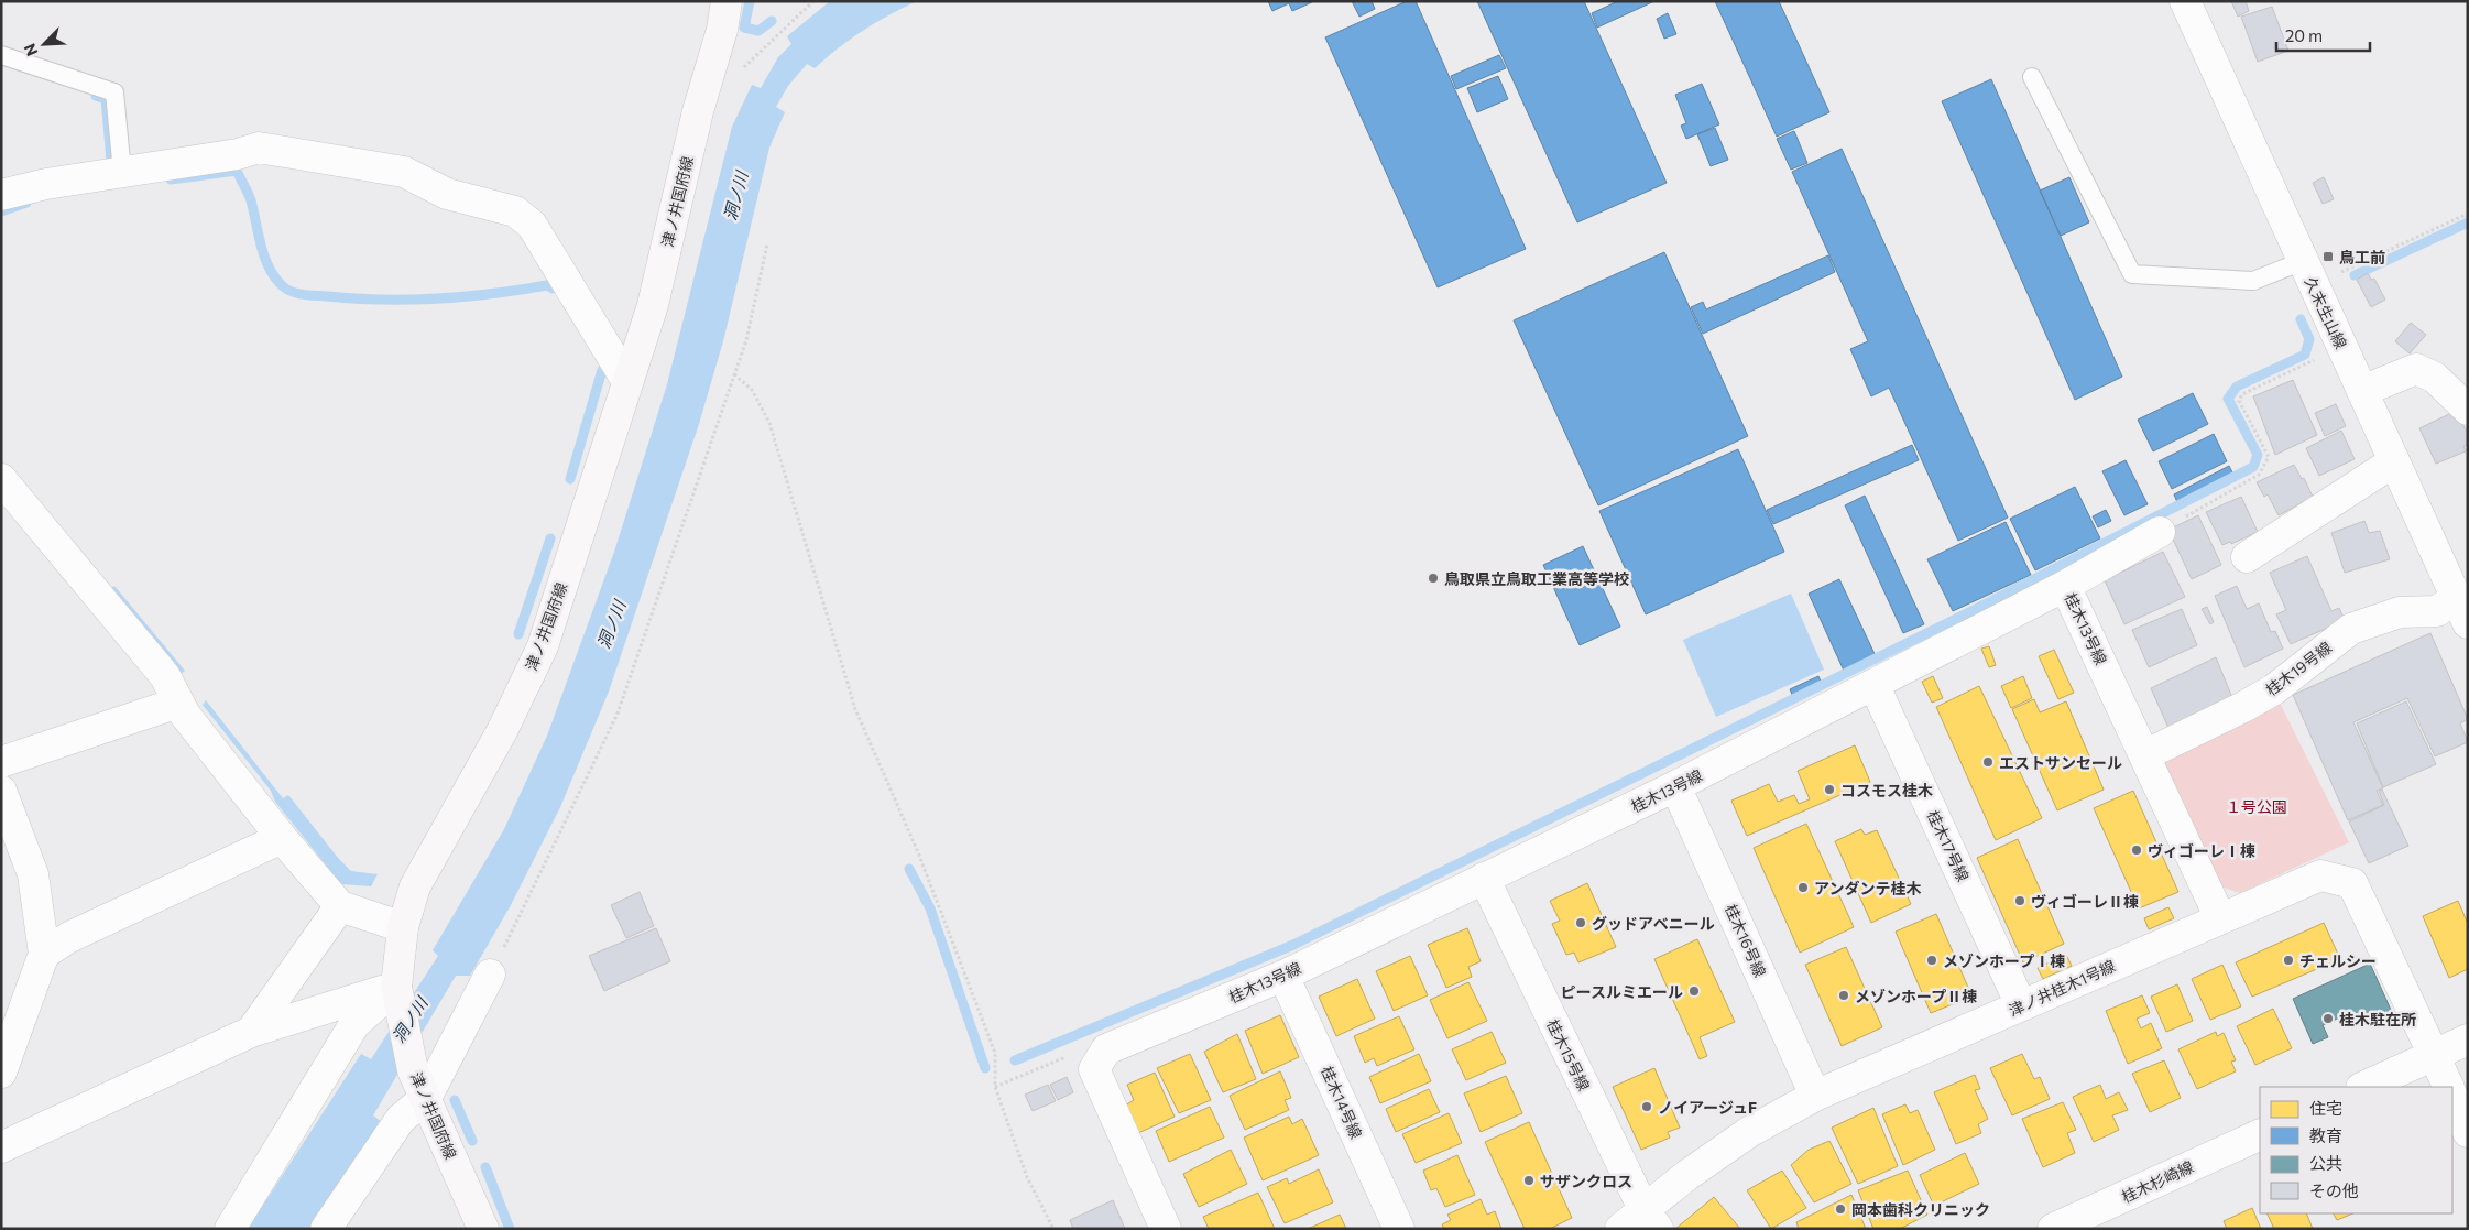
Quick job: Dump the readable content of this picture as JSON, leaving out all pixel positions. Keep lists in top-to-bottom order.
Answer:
{
  "streets": {
    "main road": ["津ノ井国府線"],
    "street": [
      "久末生山線",
      "桂木13号線",
      "桂木19号線",
      "桂木17号線",
      "桂木16号線",
      "津ノ井桂木1号線",
      "桂木15号線",
      "桂木14号線",
      "桂木杉崎線"
    ]
  },
  "crossings": [
    ["久末生山線", "桂木19号線"],
    ["桂木13号線", "桂木19号線"],
    ["桂木13号線", "桂木17号線"],
    ["桂木13号線", "桂木16号線"],
    ["桂木13号線", "津ノ井桂木1号線"],
    ["桂木13号線", "桂木15号線"],
    ["桂木13号線", "桂木14号線"],
    ["桂木17号線", "津ノ井桂木1号線"],
    ["桂木16号線", "津ノ井桂木1号線"],
    ["津ノ井桂木1号線", "桂木15号線"]
  ],
  "water": ["洞ノ川"],
  "parks": ["１号公園"],
  "places": {
    "transit": ["鳥工前"],
    "other": [
      "鳥取県立鳥取工業高等学校",
      "エストサンセール",
      "コスモス桂木",
      "ヴィゴーレⅠ棟",
      "アンダンテ桂木",
      "ヴィゴーレⅡ棟",
      "グッドアベニール",
      "メゾンホープⅠ棟",
      "チェルシー",
      "ピースルミエール",
      "メゾンホープⅡ棟",
      "桂木駐在所",
      "ノイアージュF",
      "サザンクロス",
      "岡本歯科クリニック"
    ]
  },
  "legend": [
    "住宅",
    "教育",
    "公共",
    "その他"
  ],
  "scale_bar": "20 m",
  "north": "bottom left"
}
